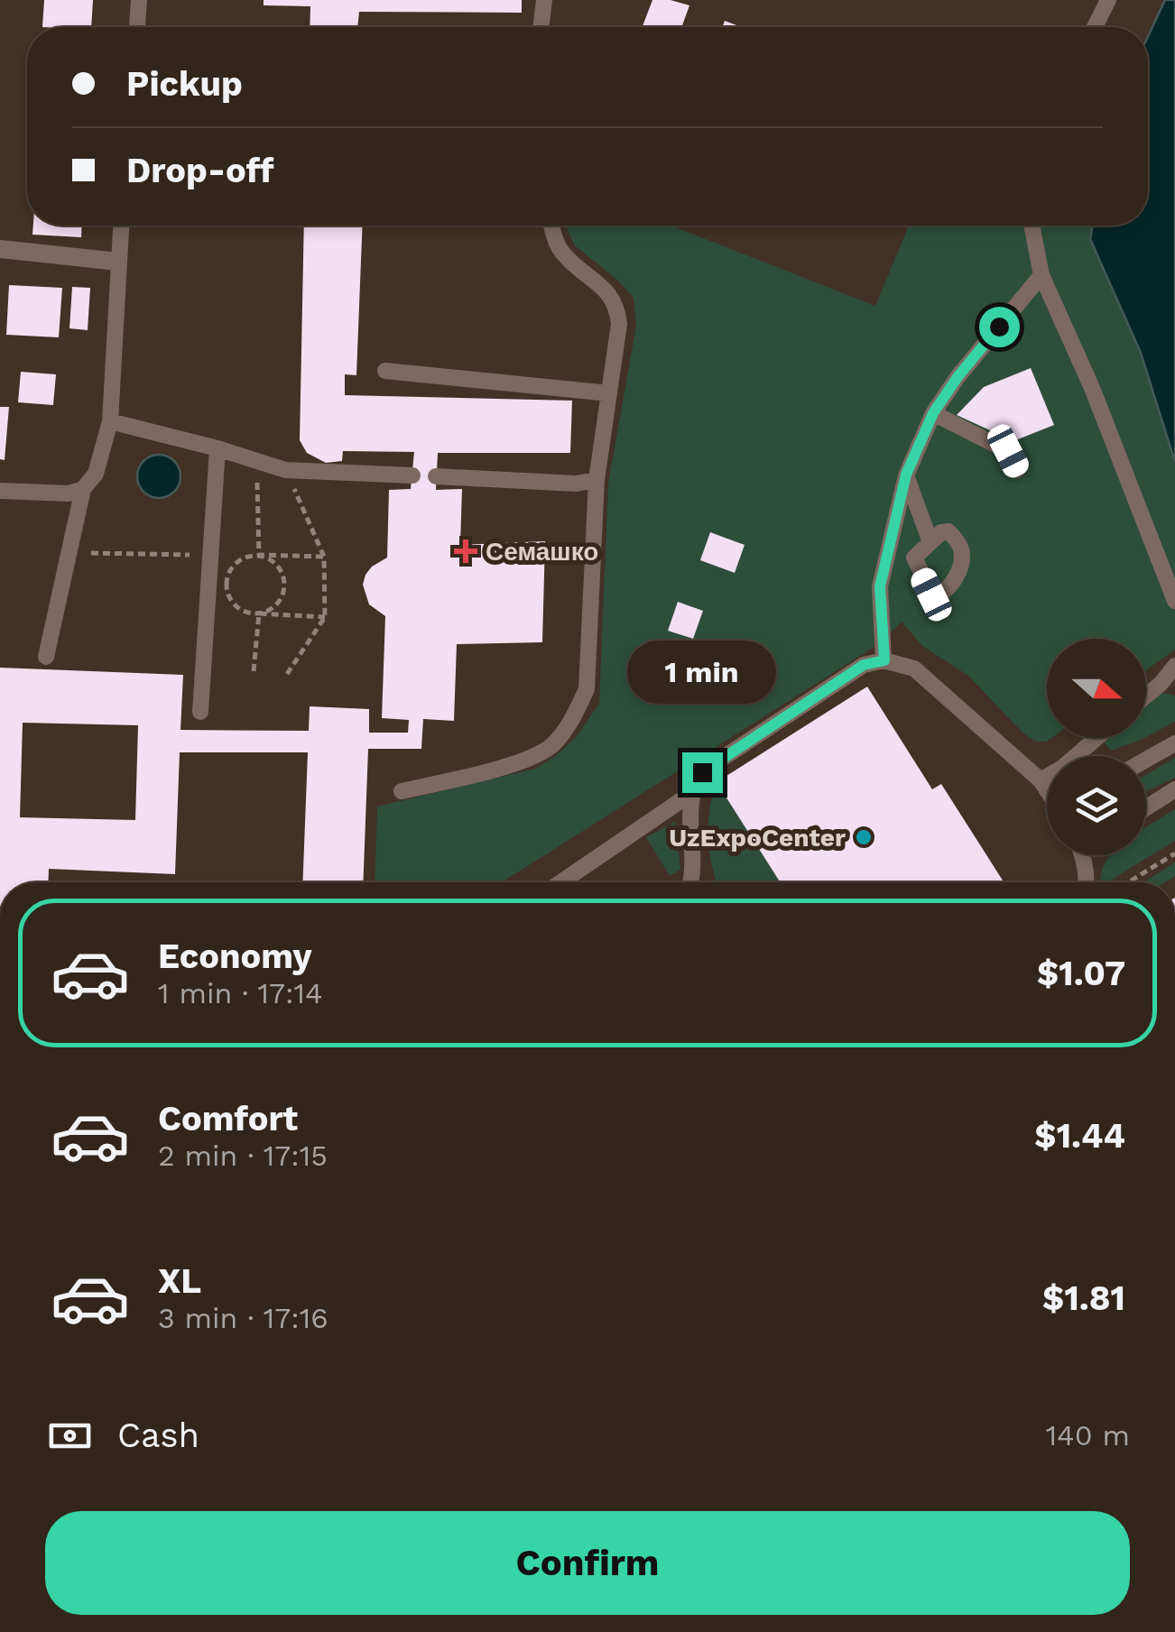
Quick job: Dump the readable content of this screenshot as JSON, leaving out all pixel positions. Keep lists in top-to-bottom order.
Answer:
{
  "places": {
    "health": ["Семашко"],
    "other": ["UzExpoCenter"]
  },
  "north": "right",
  "page": {
    "banner": ["Pickup", "Drop-off"],
    "bubble": "1 min",
    "list": [
      {
        "name": "Economy",
        "note": "1 min · 17:14",
        "value": "$1.07"
      },
      {
        "name": "Comfort",
        "note": "2 min · 17:15",
        "value": "$1.44"
      },
      {
        "name": "XL",
        "note": "3 min · 17:16",
        "value": "$1.81"
      }
    ],
    "pay": ["Cash", "140 m"],
    "buttons": "Confirm"
  }
}
